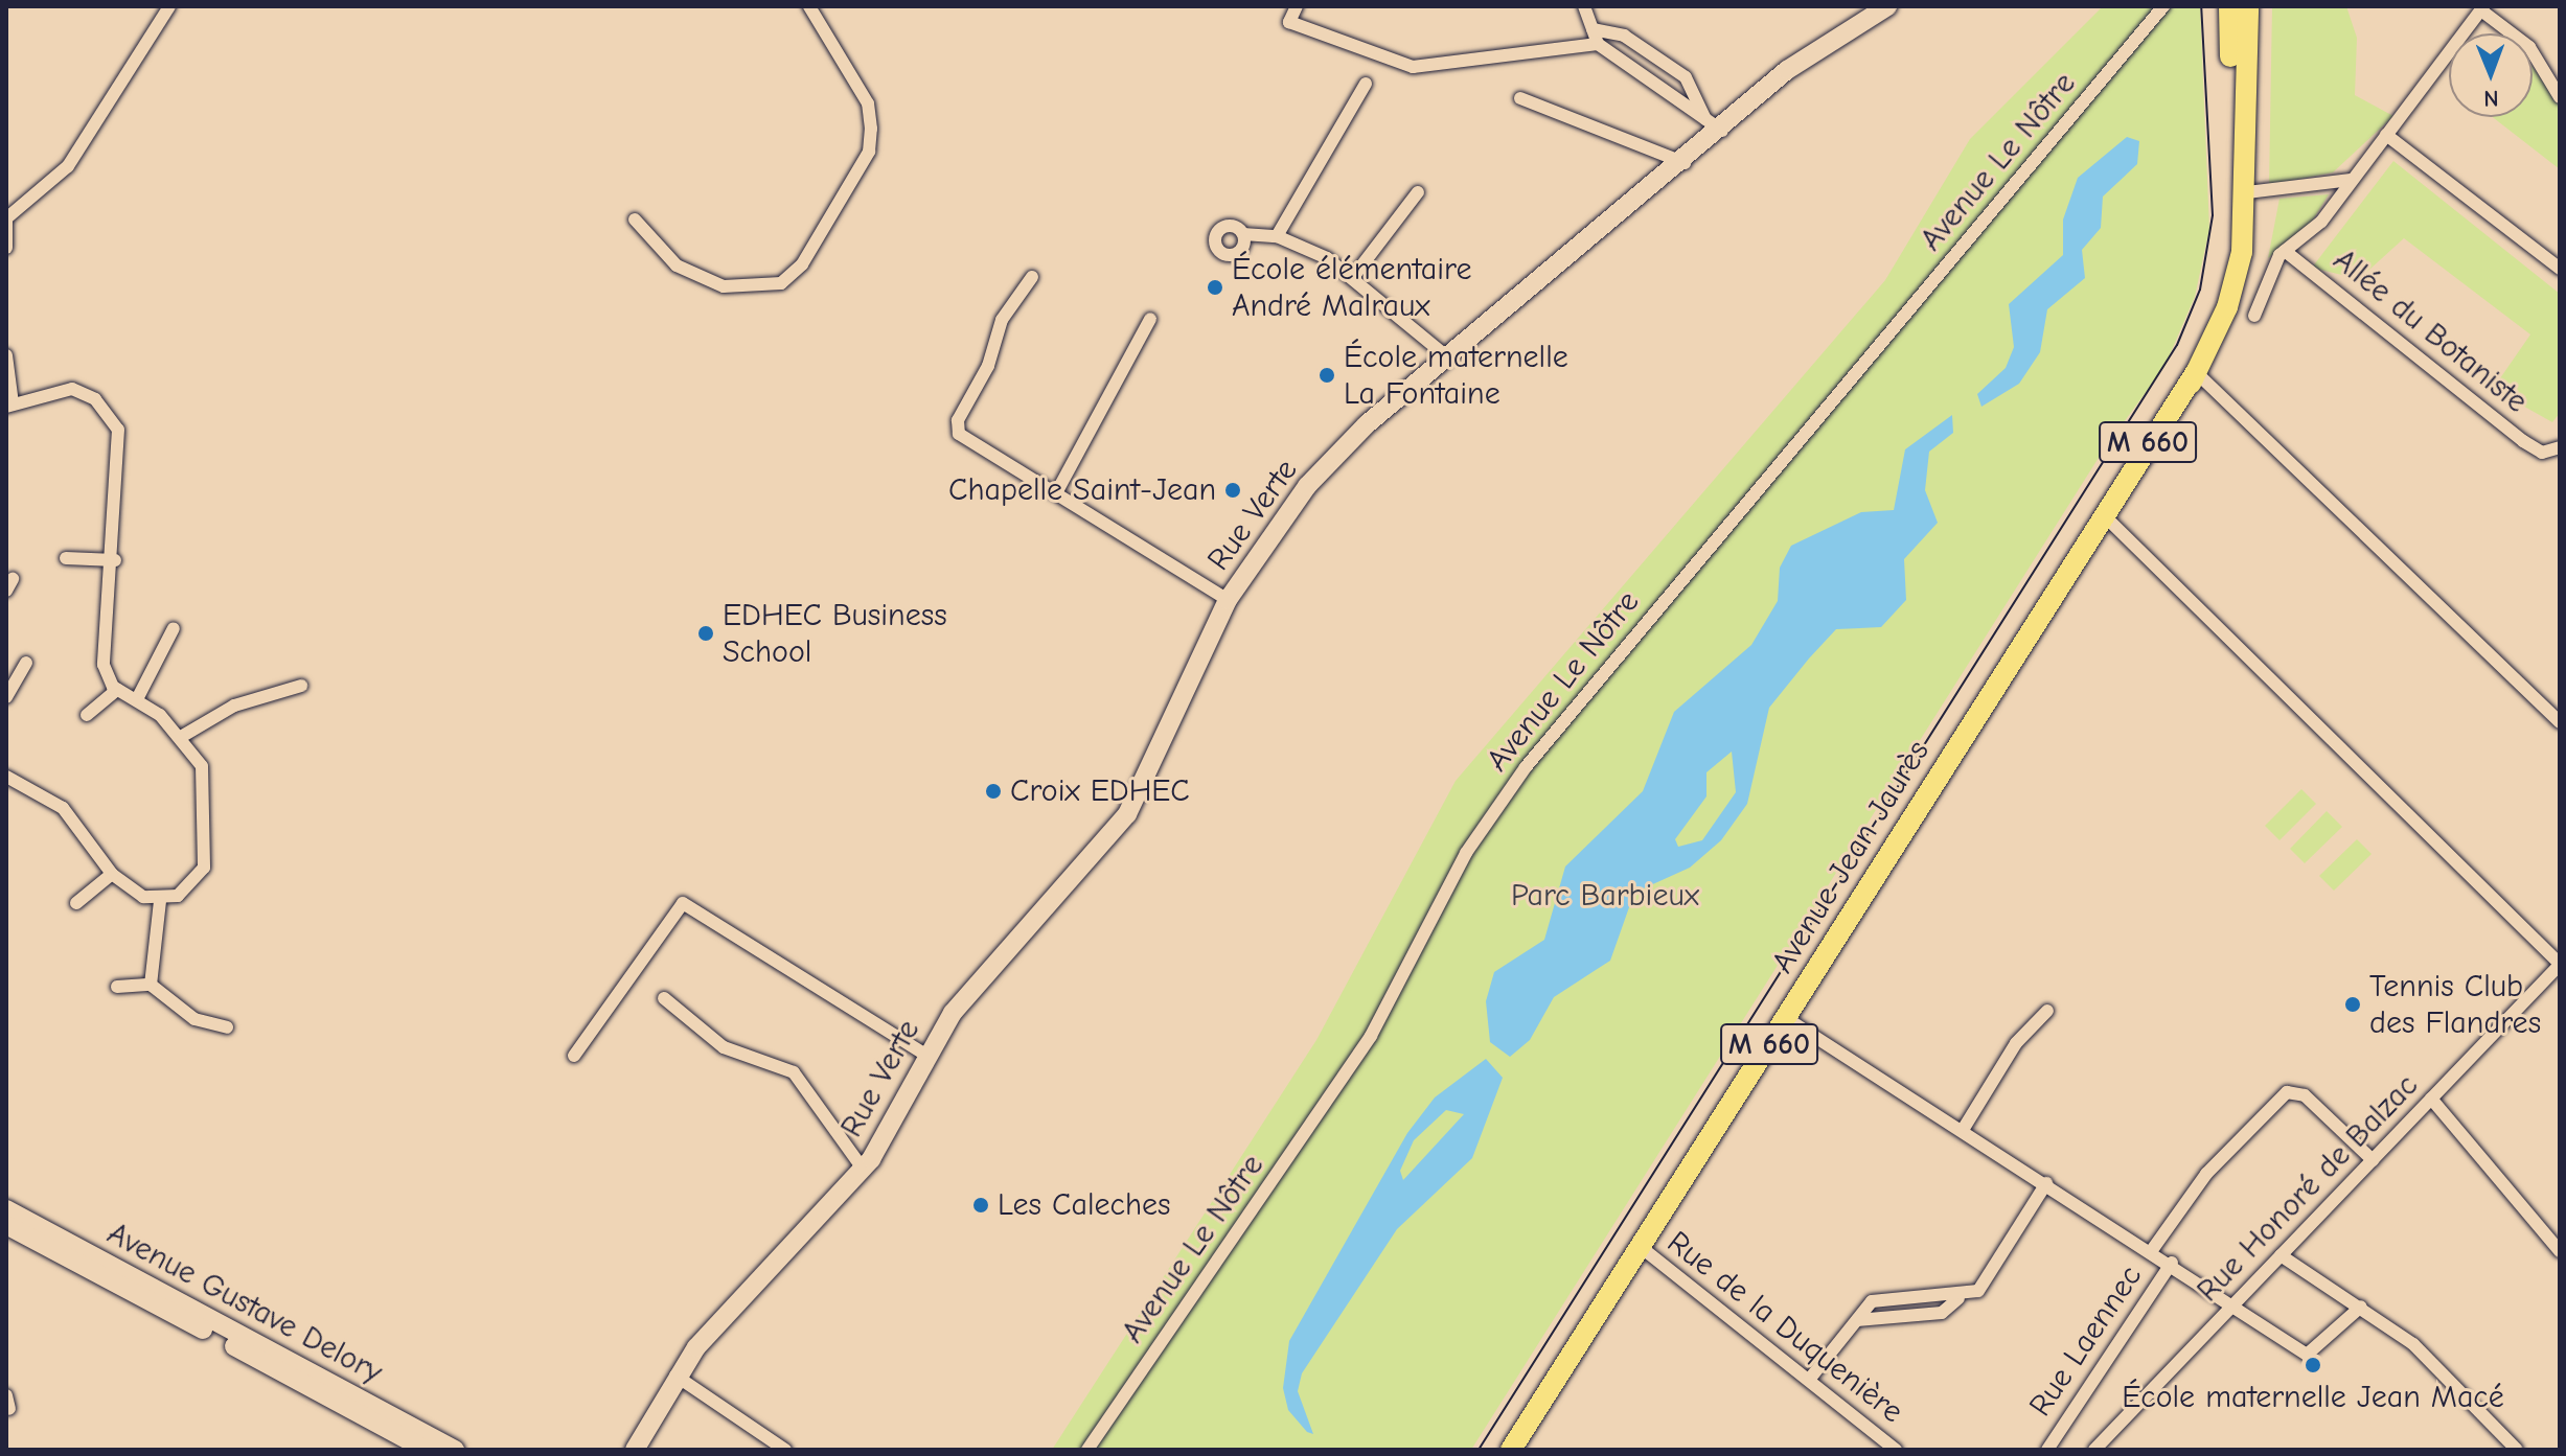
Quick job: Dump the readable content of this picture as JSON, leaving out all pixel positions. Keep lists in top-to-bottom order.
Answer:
{
  "streets": {
    "main road": ["M 660", "Avenue Jean Jaurès"],
    "street": [
      "Avenue Le Nôtre",
      "Allée du Botaniste",
      "Rue Verte",
      "Rue Honoré de Balzac",
      "Avenue Gustave Delory",
      "Rue de la Duquenière",
      "Rue Laennec"
    ]
  },
  "crossings": [
    ["Avenue Jean Jaurès", "Rue de la Duquenière"]
  ],
  "parks": ["Parc Barbieux"],
  "places": [
    "École élémentaire André Malraux",
    "École maternelle La Fontaine",
    "Chapelle Saint-Jean",
    "EDHEC Business School",
    "Croix EDHEC",
    "Tennis Club des Flandres",
    "Les Caleches",
    "École maternelle Jean Macé"
  ],
  "north": "bottom"
}
